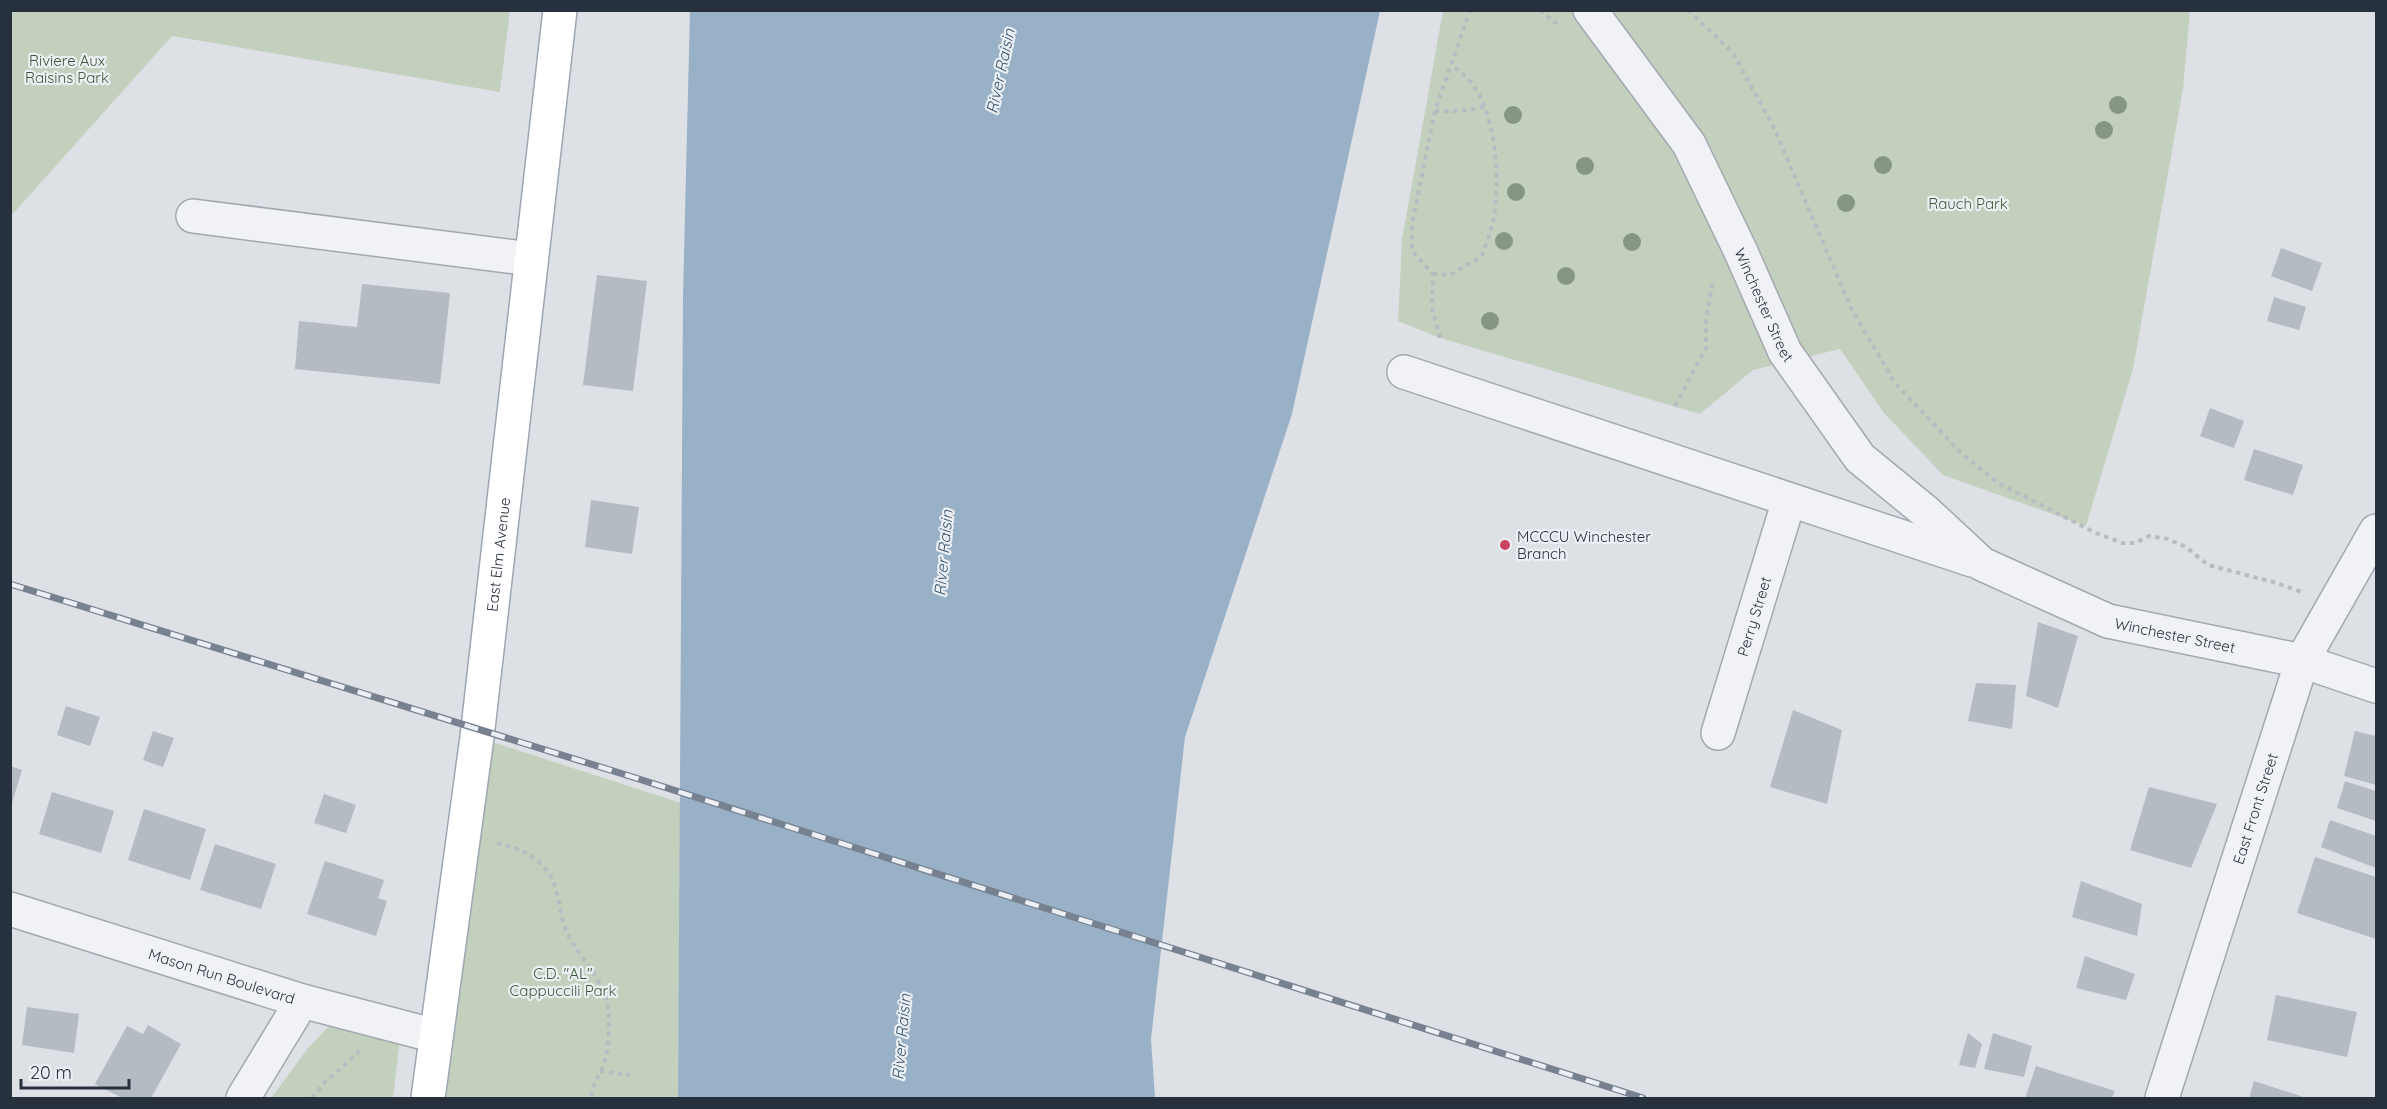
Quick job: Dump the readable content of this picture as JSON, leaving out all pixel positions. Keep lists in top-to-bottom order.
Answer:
{
  "streets": {
    "main road": ["East Elm Avenue"],
    "street": [
      "Winchester Street",
      "Perry Street",
      "East Front Street",
      "Mason Run Boulevard"
    ]
  },
  "crossings": [
    ["Winchester Street", "Perry Street"],
    ["Winchester Street", "East Front Street"],
    ["East Elm Avenue", "Mason Run Boulevard"]
  ],
  "water": ["River Raisin"],
  "parks": ["Riviere Aux Raisins Park", "Rauch Park", "C.D. \"AL\" Cappuccili Park"],
  "places": ["MCCCU Winchester Branch"],
  "scale_bar": "20 m"
}
